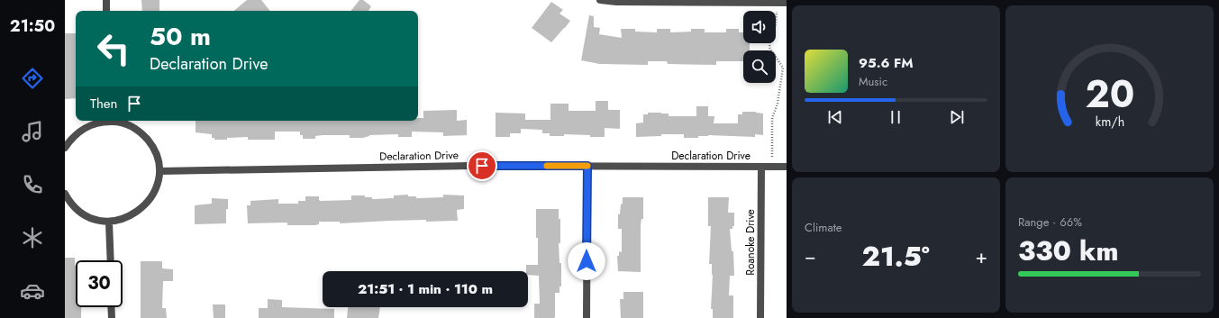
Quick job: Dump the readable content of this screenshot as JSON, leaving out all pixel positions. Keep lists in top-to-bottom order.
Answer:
{
  "streets": {
    "street": ["Declaration Drive", "Roanoke Drive"]
  },
  "crossings": [
    ["Declaration Drive", "Roanoke Drive"]
  ],
  "page": {
    "tabs": "21:50",
    "turn": ["50 m", "Declaration Drive"],
    "song": ["95.6 FM", "Music"],
    "then": "Then",
    "tile": [
      "Climate",
      ["Range · 66%", "330 km"]
    ],
    "heat": ["−", "21.5°", "+"],
    "limit": "30",
    "trip": "21:51 · 1 min · 110 m",
    "gauge": ["20", "km/h"]
  }
}
